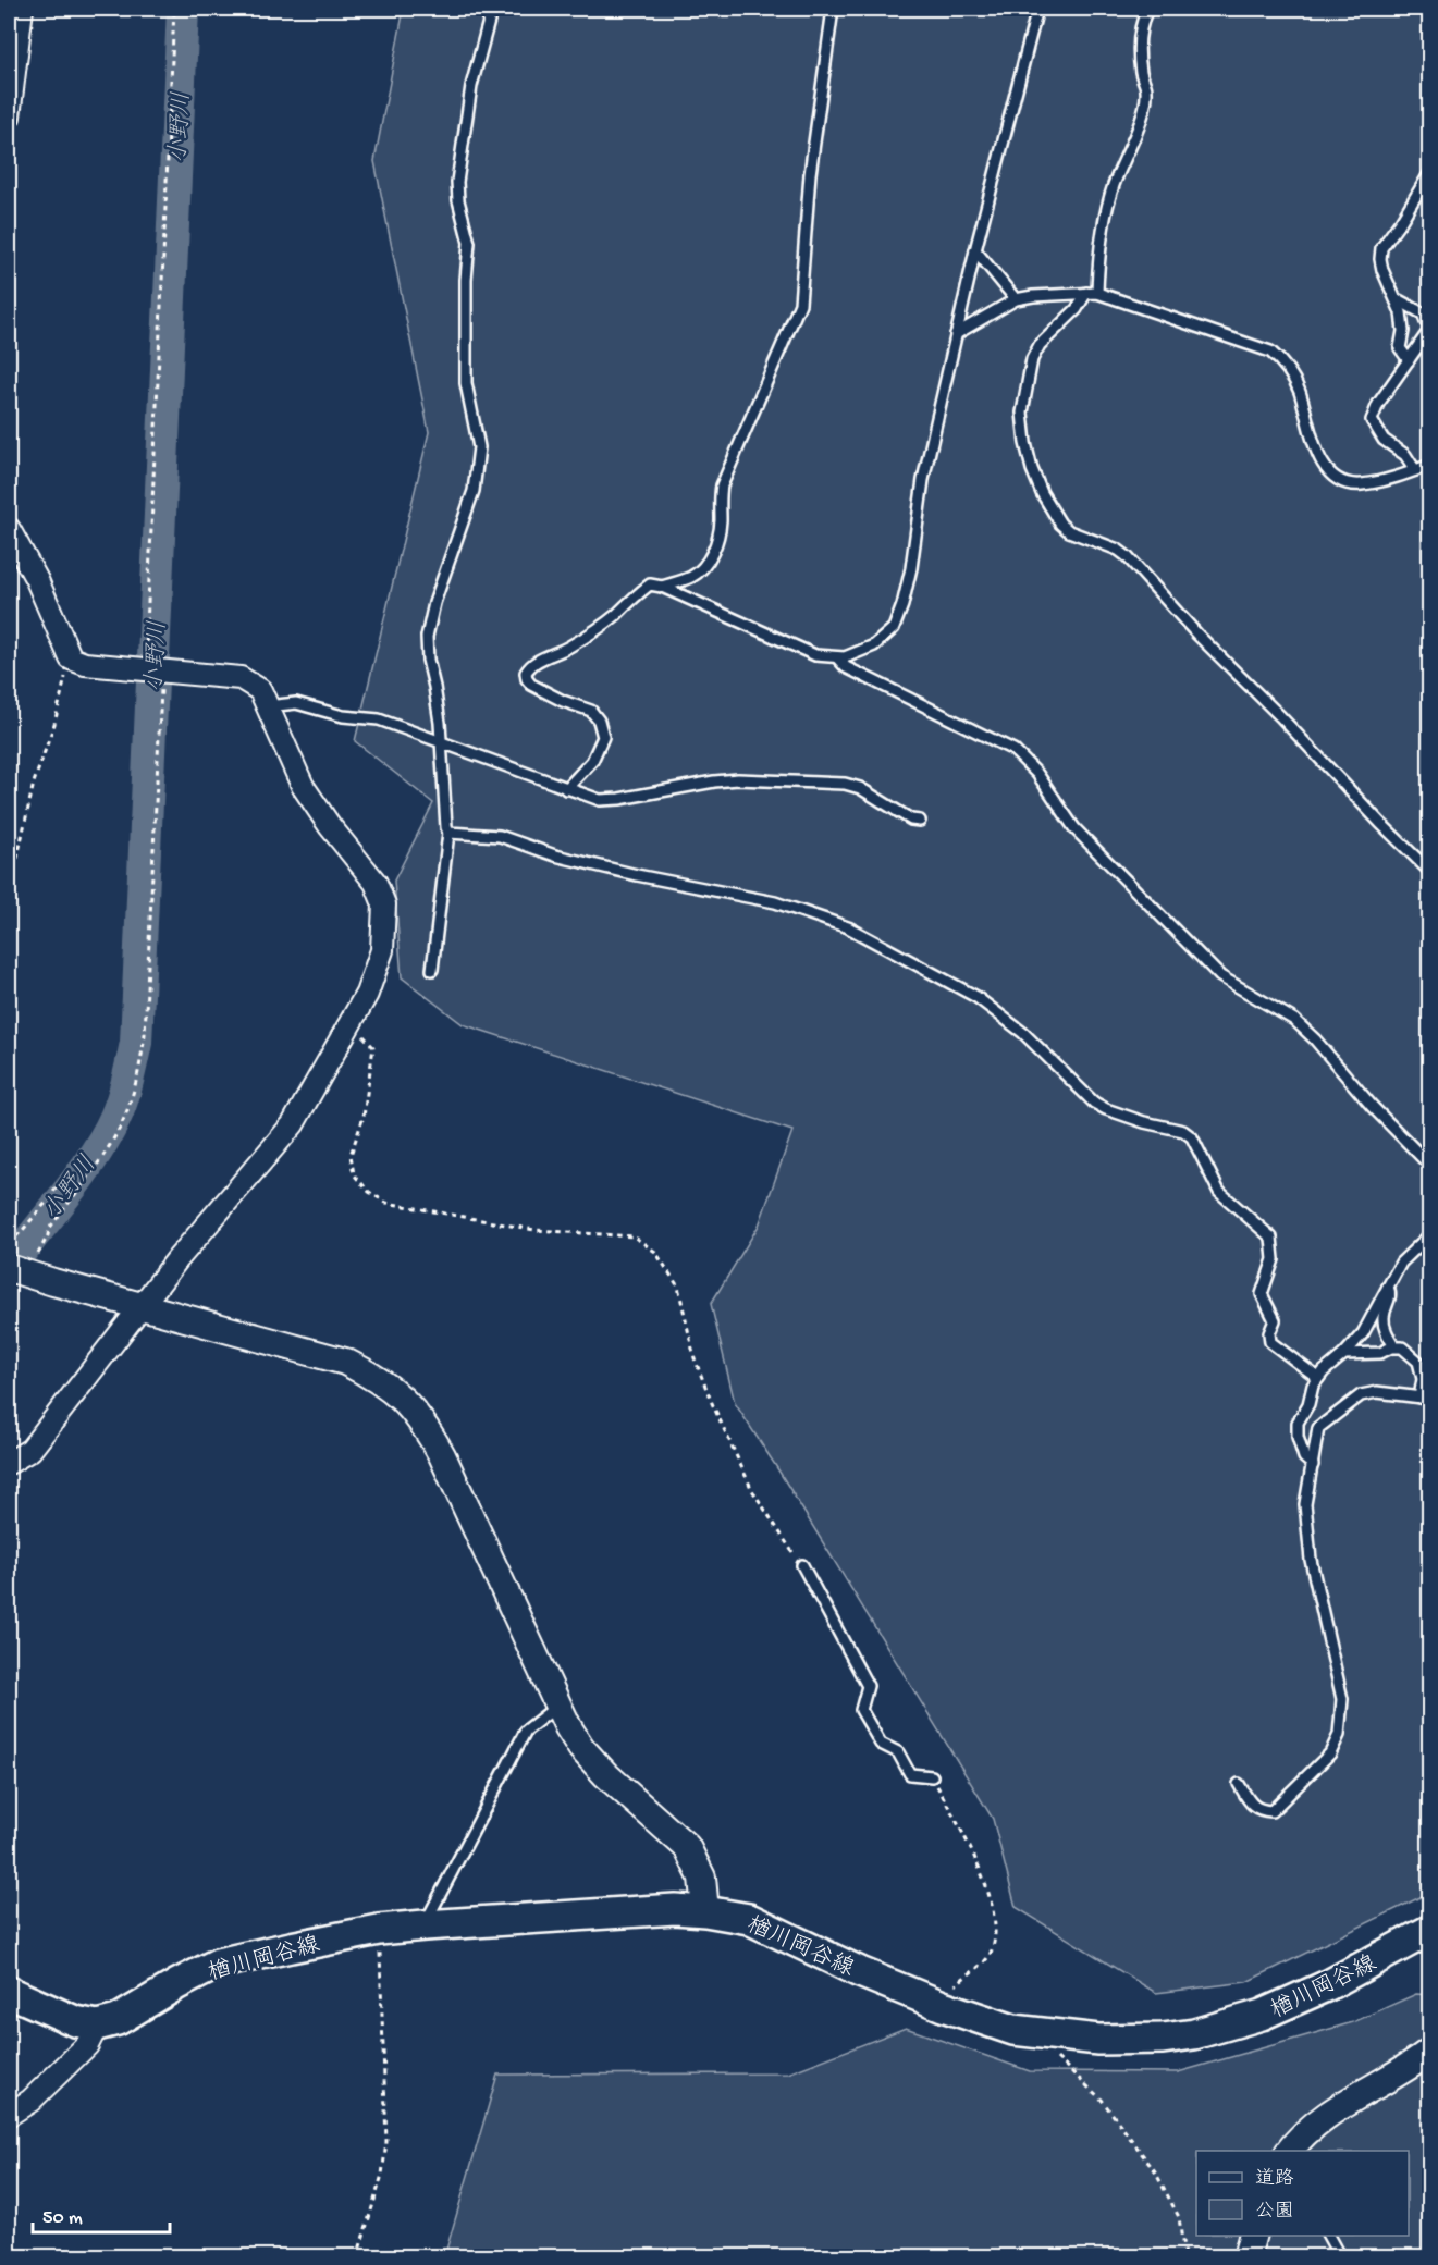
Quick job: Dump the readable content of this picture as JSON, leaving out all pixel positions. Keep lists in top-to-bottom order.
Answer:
{
  "streets": {
    "main road": ["楢川岡谷線"]
  },
  "water": ["小野川"],
  "legend": ["道路", "公園"],
  "scale_bar": "50 m"
}
